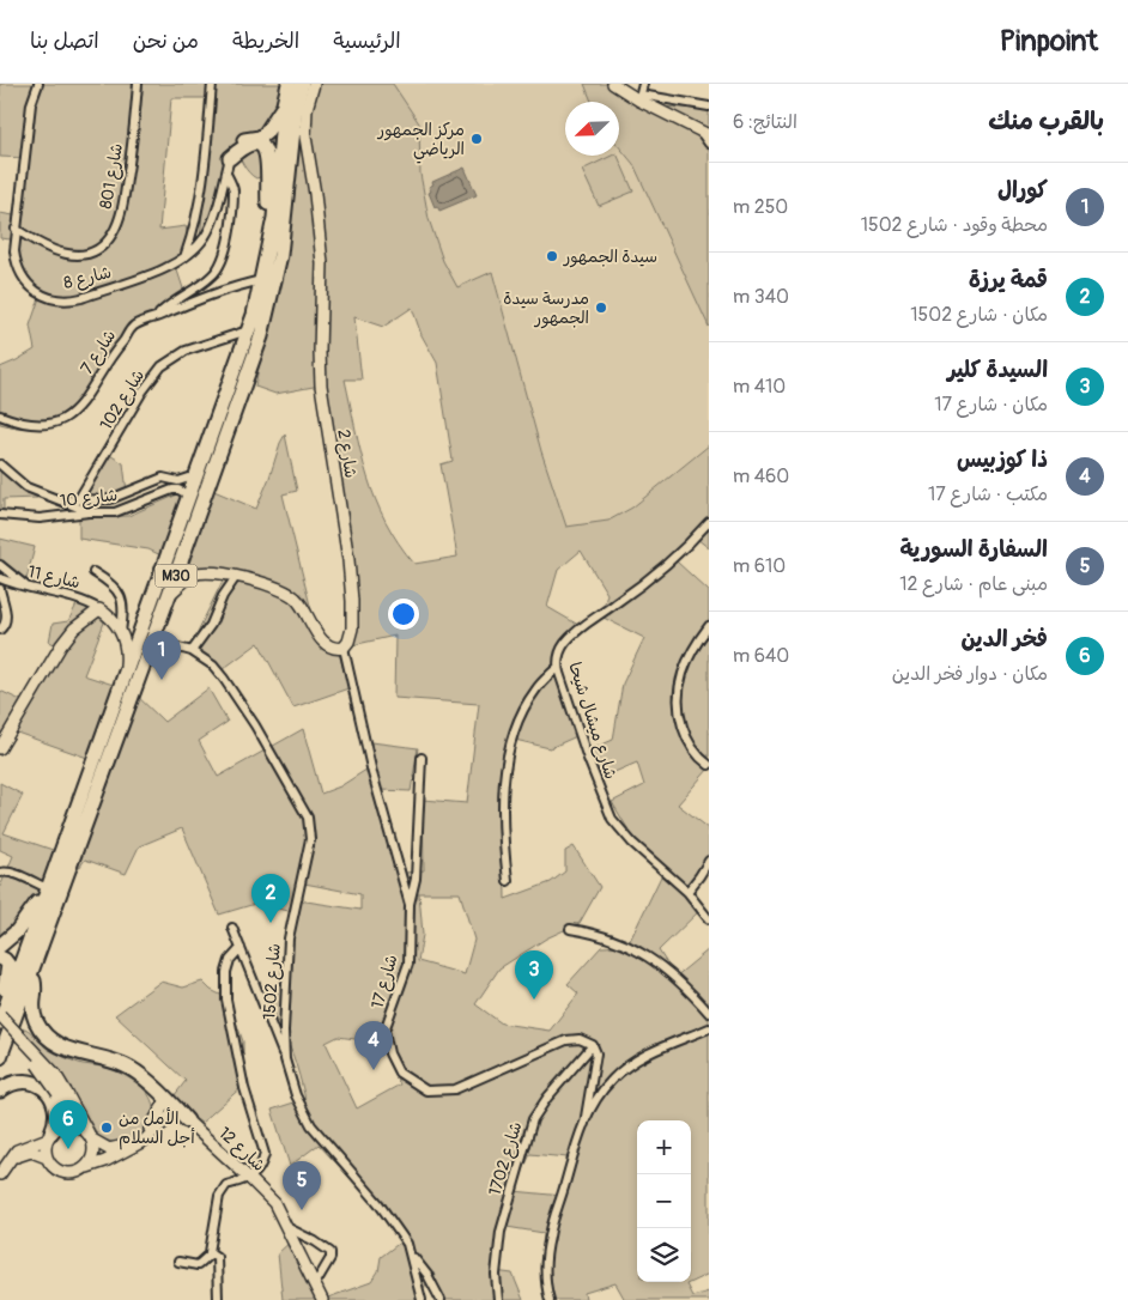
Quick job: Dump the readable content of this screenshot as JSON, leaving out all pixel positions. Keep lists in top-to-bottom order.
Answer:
{
  "streets": {
    "highway": ["M30"],
    "street": [
      "شارع 801",
      "شارع 8",
      "شارع 7",
      "شارع 102",
      "شارع 2",
      "شارع 10",
      "شارع 11",
      "شارع ميشال شيحا",
      "شارع 1502",
      "شارع 17",
      "شارع 12",
      "شارع 1702"
    ]
  },
  "crossings": [
    ["شارع 801", "شارع 8"],
    ["شارع 7", "M30"],
    ["شارع 102", "M30"],
    ["شارع 2", "شارع 17"],
    ["شارع 17", "شارع 1702"]
  ],
  "places": [
    "مركز الجمهور الرياضي",
    "سيدة الجمهور",
    "مدرسة سيدة الجمهور",
    "الأمل من أجل السلام"
  ],
  "north": "bottom left",
  "page": {
    "header": "Pinpoint",
    "nav": [
      "الرئيسية",
      "الخريطة",
      "من نحن",
      "اتصل بنا"
    ],
    "heading": ["بالقرب منك", "النتائج: 6"],
    "list": [
      {
        "mark": "1",
        "name": "كورال",
        "note": "محطة وقود · شارع 1502",
        "value": "250 m"
      },
      {
        "mark": "2",
        "name": "قمة يرزة",
        "note": "مكان · شارع 1502",
        "value": "340 m"
      },
      {
        "mark": "3",
        "name": "السيدة كلير",
        "note": "مكان · شارع 17",
        "value": "410 m"
      },
      {
        "mark": "4",
        "name": "ذا كوزبيس",
        "note": "مكتب · شارع 17",
        "value": "460 m"
      },
      {
        "mark": "5",
        "name": "السفارة السورية",
        "note": "مبنى عام · شارع 12",
        "value": "610 m"
      },
      {
        "mark": "6",
        "name": "فخر الدين",
        "note": "مكان · دوار فخر الدين",
        "value": "640 m"
      }
    ],
    "pins": [
      "1",
      "2",
      "3",
      "4",
      "6",
      "5"
    ],
    "map_buttons": ["+", "−"]
  }
}
